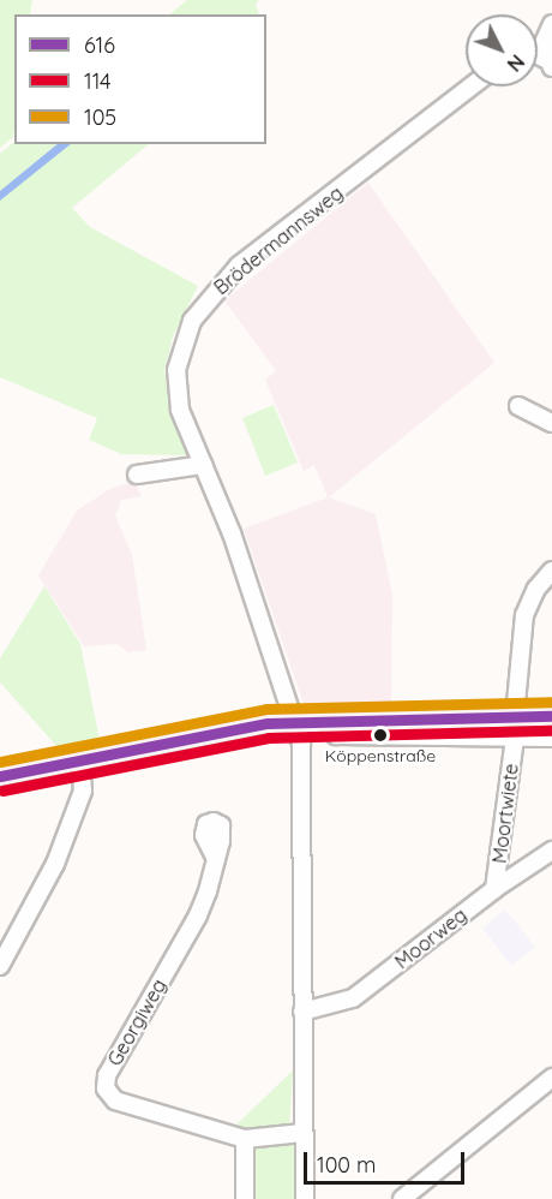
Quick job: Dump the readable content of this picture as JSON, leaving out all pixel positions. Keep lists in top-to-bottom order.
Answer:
{
  "streets": {
    "street": [
      "Brödermannsweg",
      "Moortwiete",
      "Moorweg",
      "Georgiweg"
    ]
  },
  "crossings": [
    ["Moortwiete", "Moorweg"]
  ],
  "places": ["Köppenstraße"],
  "lines": ["transit line 105", "transit line 616", "transit line 114"],
  "legend": ["616", "114", "105"],
  "scale_bar": "100 m",
  "north": "bottom right"
}
